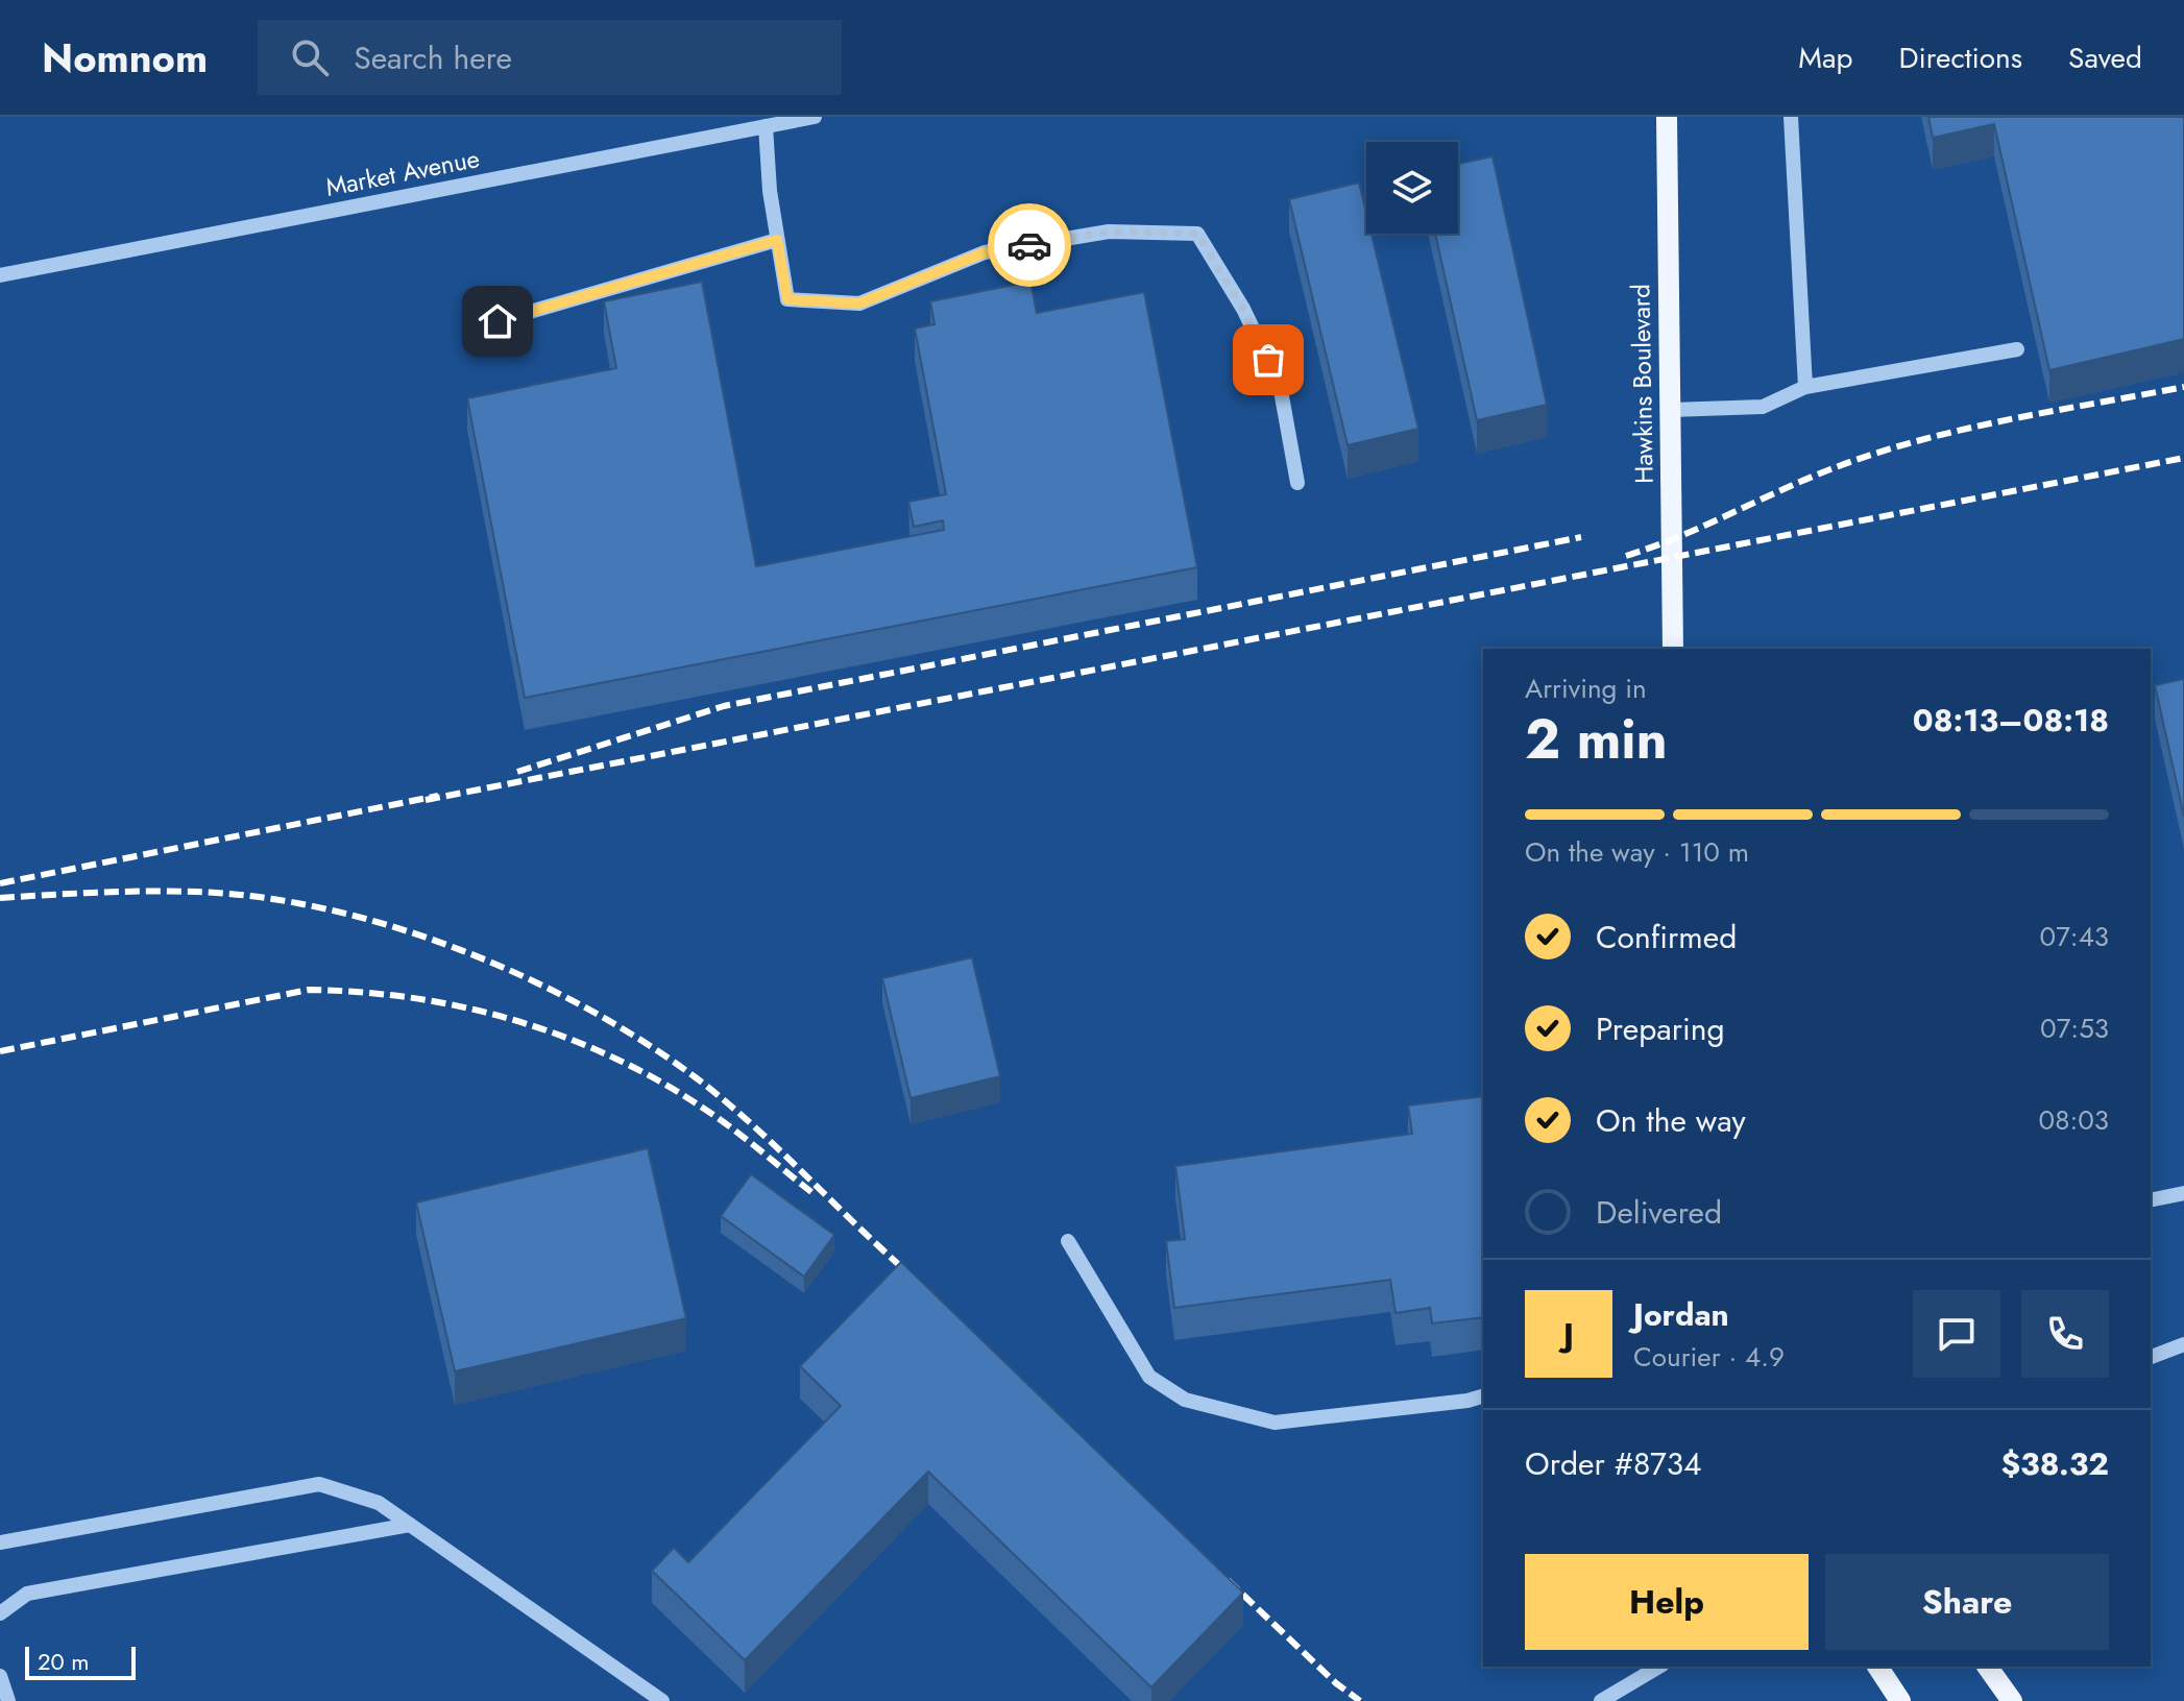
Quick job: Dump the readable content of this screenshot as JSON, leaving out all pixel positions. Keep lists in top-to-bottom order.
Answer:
{
  "streets": {
    "main road": ["Hawkins Boulevard"],
    "street": ["Market Avenue"]
  },
  "scale_bar": "20 m",
  "page": {
    "header": "Nomnom",
    "search": "Search here",
    "nav": ["Map", "Directions", "Saved"],
    "heading": ["2 min", "Arriving in", "08:13–08:18"],
    "panel": [
      "Jordan",
      "Courier · 4.9",
      "Order #8734",
      "$38.32"
    ],
    "bar": "On the way · 110 m",
    "list": [
      ["Confirmed", "07:43"],
      ["Preparing", "07:53"],
      ["On the way", "08:03"],
      "Delivered"
    ],
    "round": "J",
    "buttons": ["Help", "Share"],
    "scale": "20 m"
  }
}
